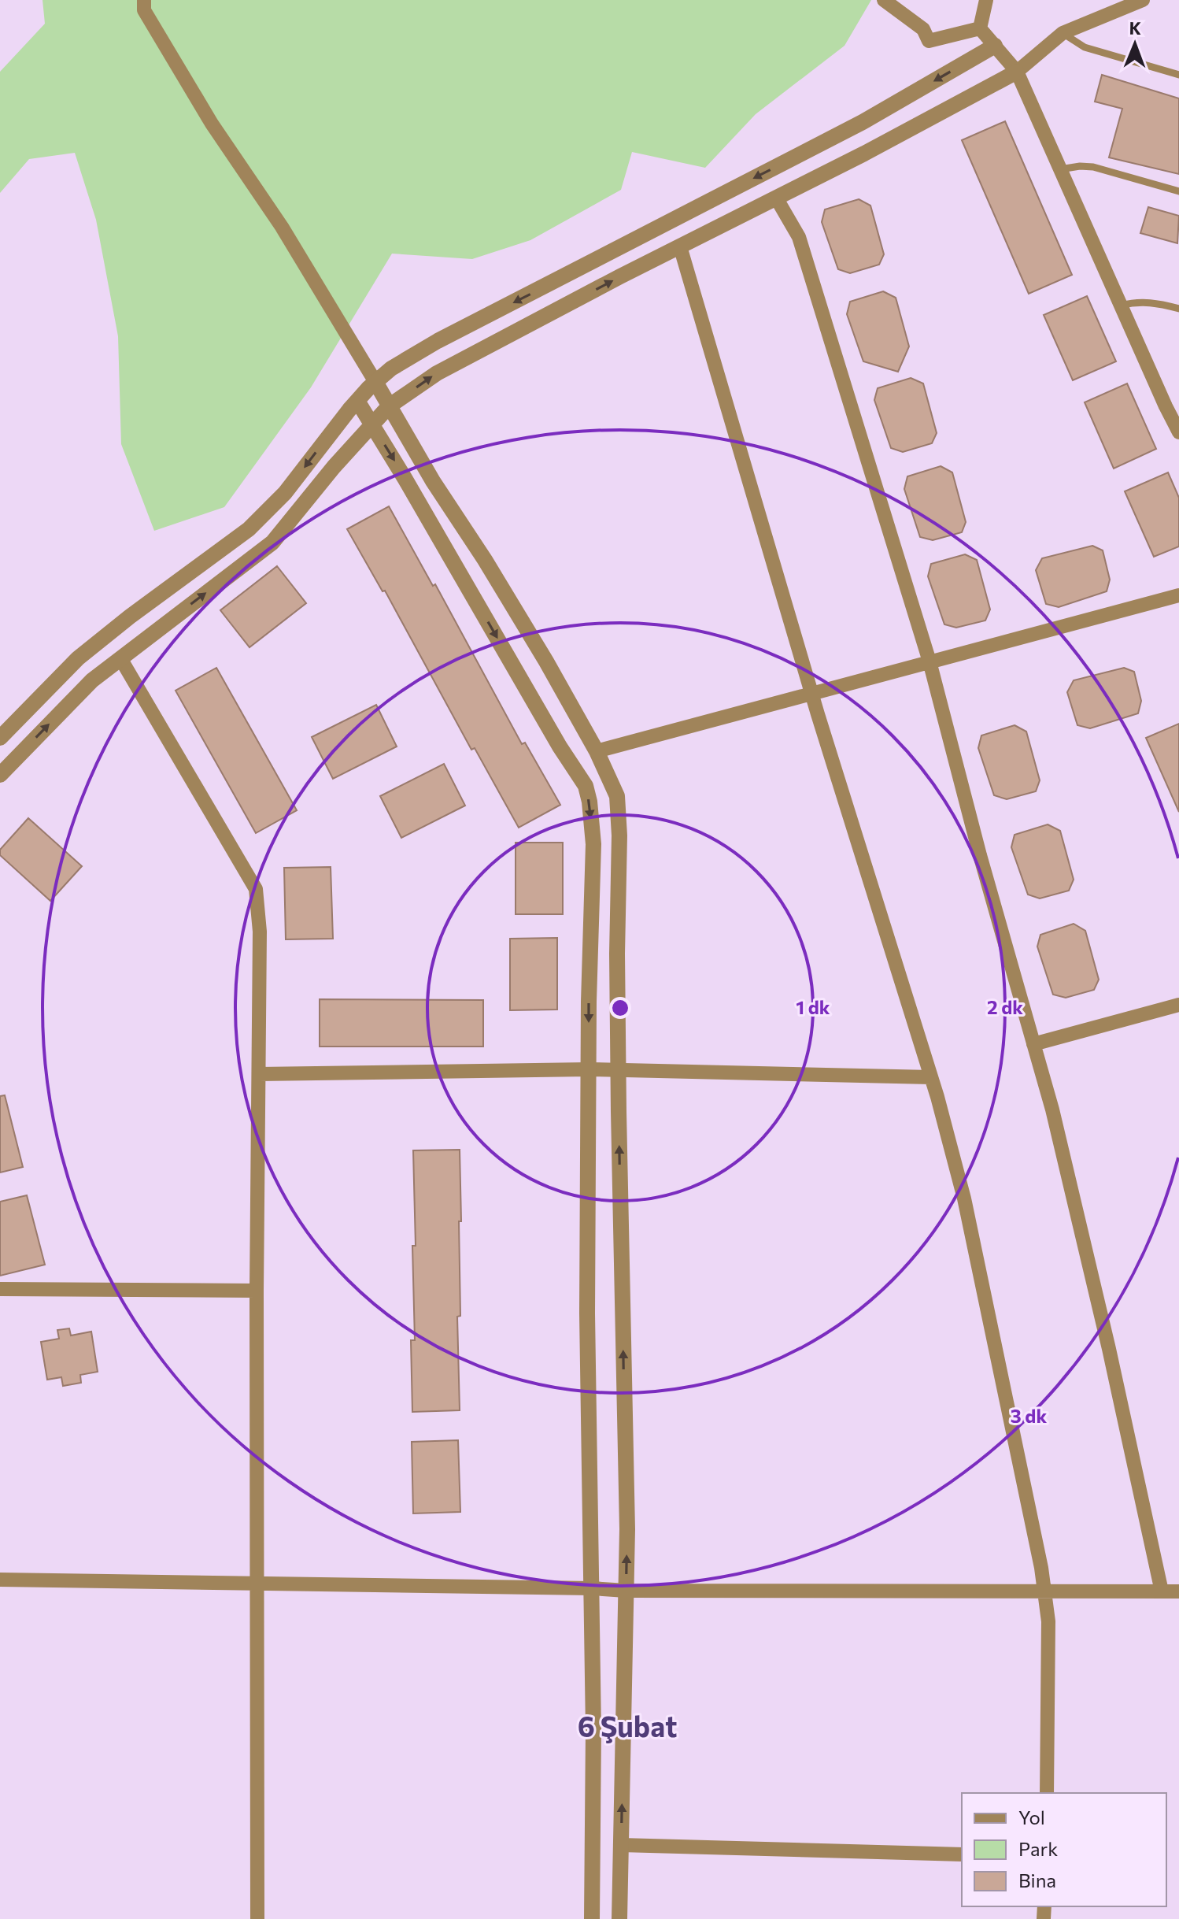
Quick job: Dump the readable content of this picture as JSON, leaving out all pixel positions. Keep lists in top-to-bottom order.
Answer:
{
  "districts": ["6 Şubat"],
  "legend": ["Yol", "Park", "Bina"],
  "north": "top",
  "rings": ["1 dk", "2 dk", "3 dk"]
}
